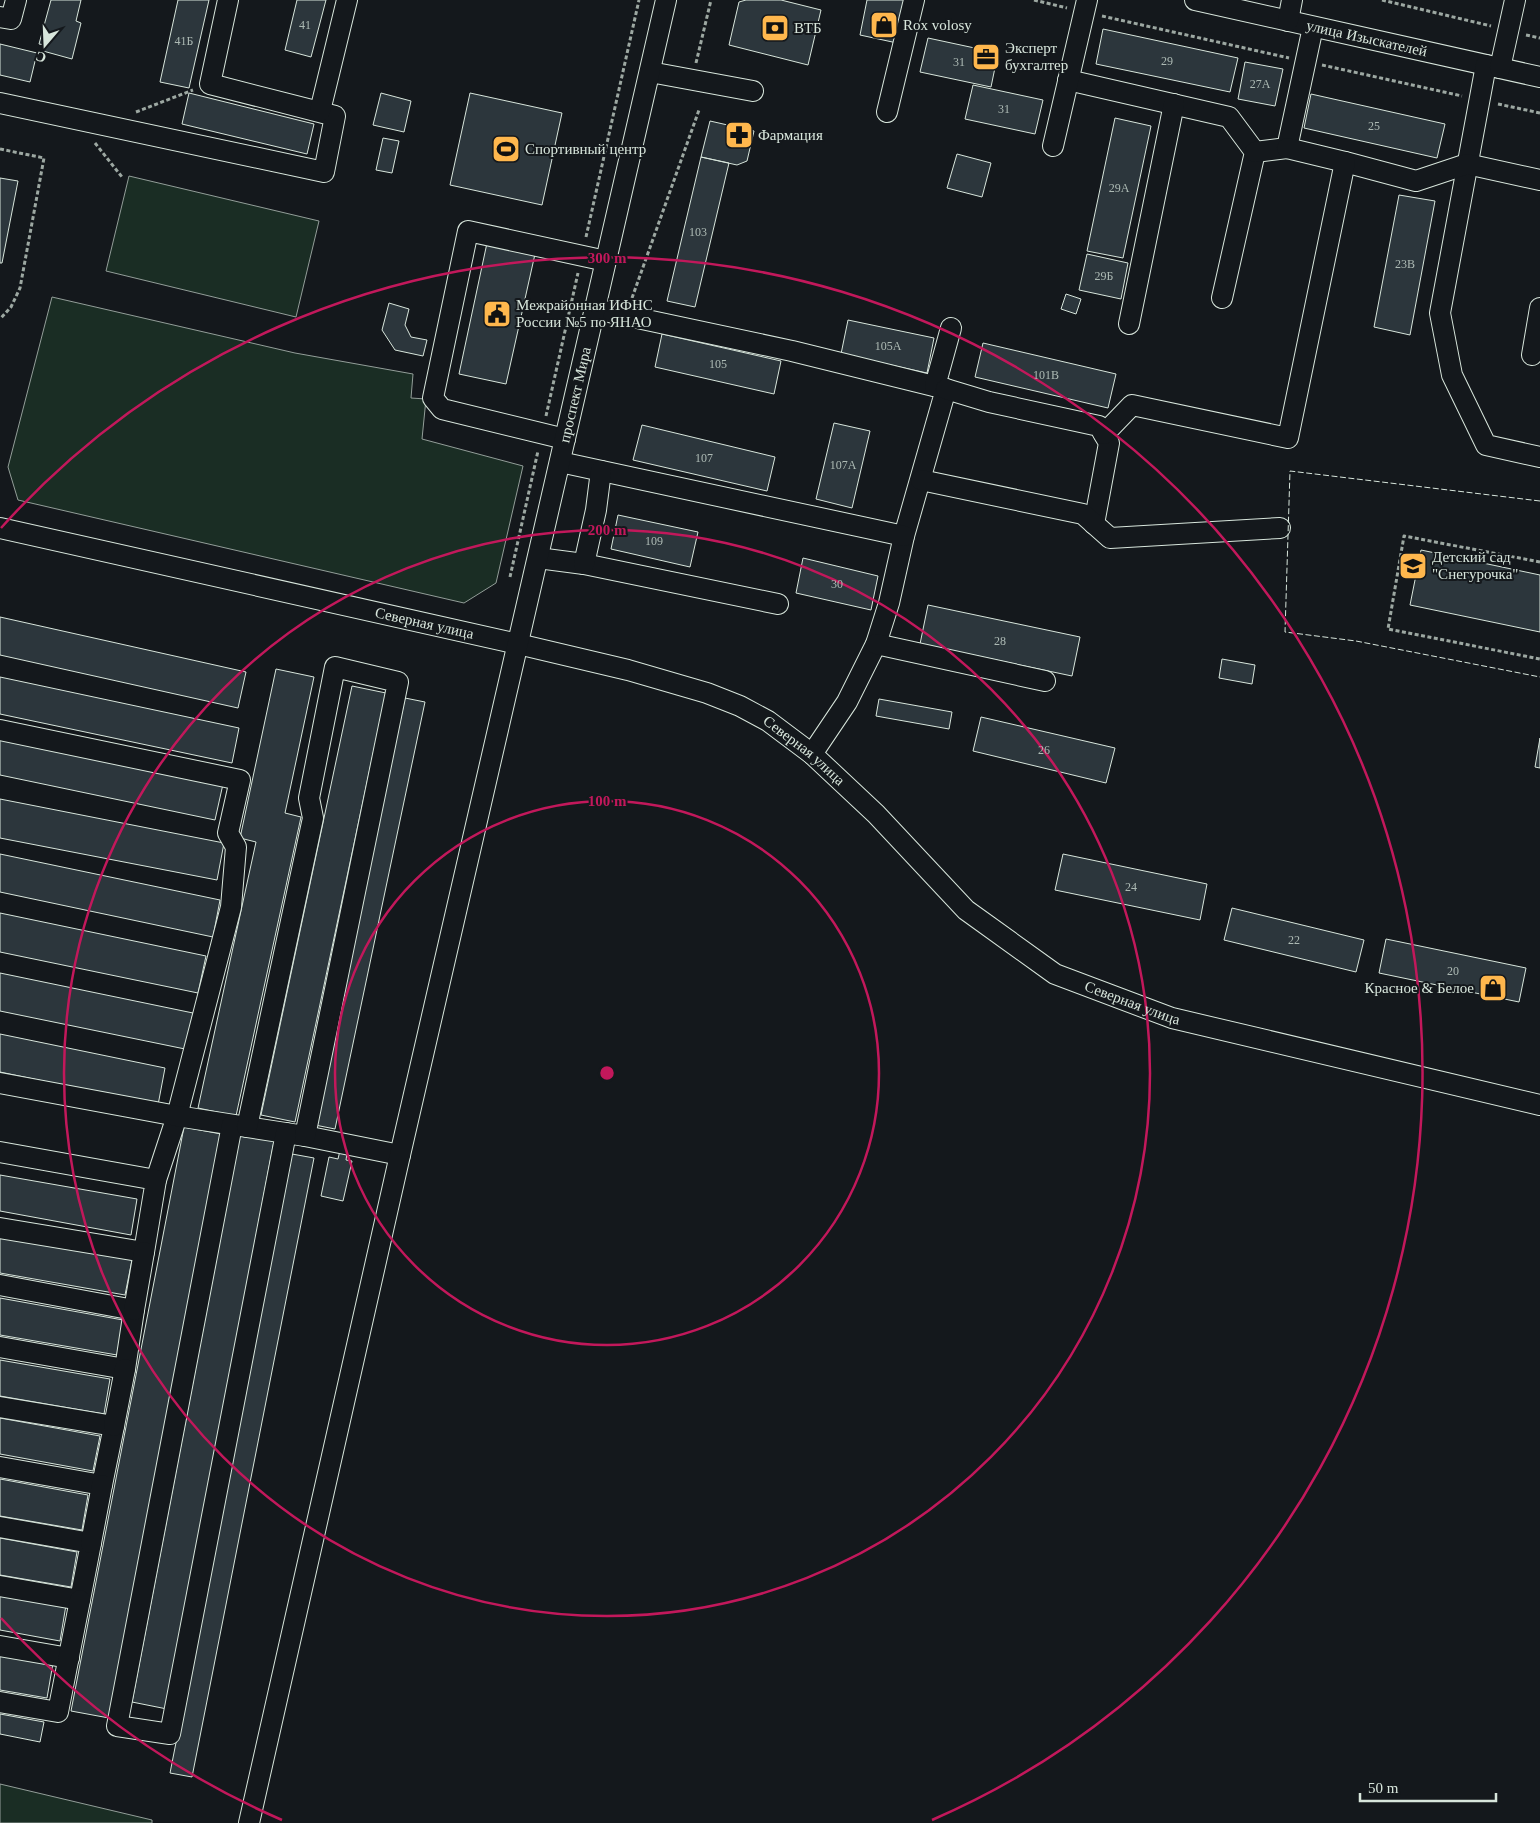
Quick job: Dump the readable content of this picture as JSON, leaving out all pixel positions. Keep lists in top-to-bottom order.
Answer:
{
  "streets": {
    "street": ["улица Изыскателей", "проспект Мира", "Северная улица"]
  },
  "crossings": [
    ["проспект Мира", "Северная улица"]
  ],
  "places": {
    "shop": ["Rox volosy", "Красное & Белое"],
    "bank": ["ВТБ"],
    "office": ["Эксперт бухгалтер"],
    "pharmacy": ["Фармация"],
    "sports": ["Спортивный центр"],
    "public building": ["Межрайонная ИФНС России №5 по ЯНАО"],
    "school or university": ["Детский сад \"Снегурочка\""]
  },
  "house_numbers": [
    "41",
    "41Б",
    "29",
    "31",
    "27А",
    "31",
    "25",
    "29А",
    "103",
    "23В",
    "29Б",
    "105А",
    "105",
    "101В",
    "107",
    "107А",
    "109",
    "30",
    "28",
    "26",
    "24",
    "22",
    "20"
  ],
  "scale_bar": "50 m",
  "north": "bottom",
  "rings": ["300 m", "200 m", "100 m"]
}
